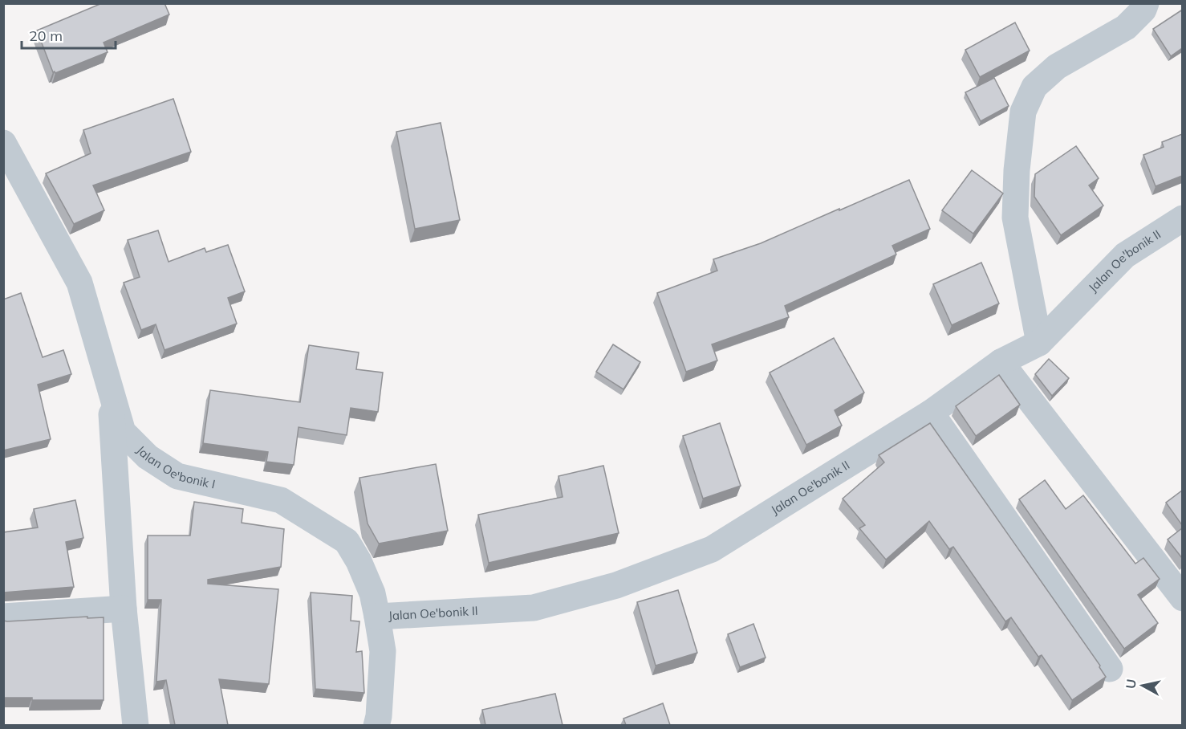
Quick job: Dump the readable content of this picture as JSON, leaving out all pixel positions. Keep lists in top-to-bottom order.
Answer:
{
  "streets": {
    "street": ["Jalan Oe'bonik II", "Jalan Oe'bonik I"]
  },
  "crossings": [
    ["Jalan Oe'bonik II", "Jalan Oe'bonik I"]
  ],
  "scale_bar": "20 m",
  "north": "left"
}
